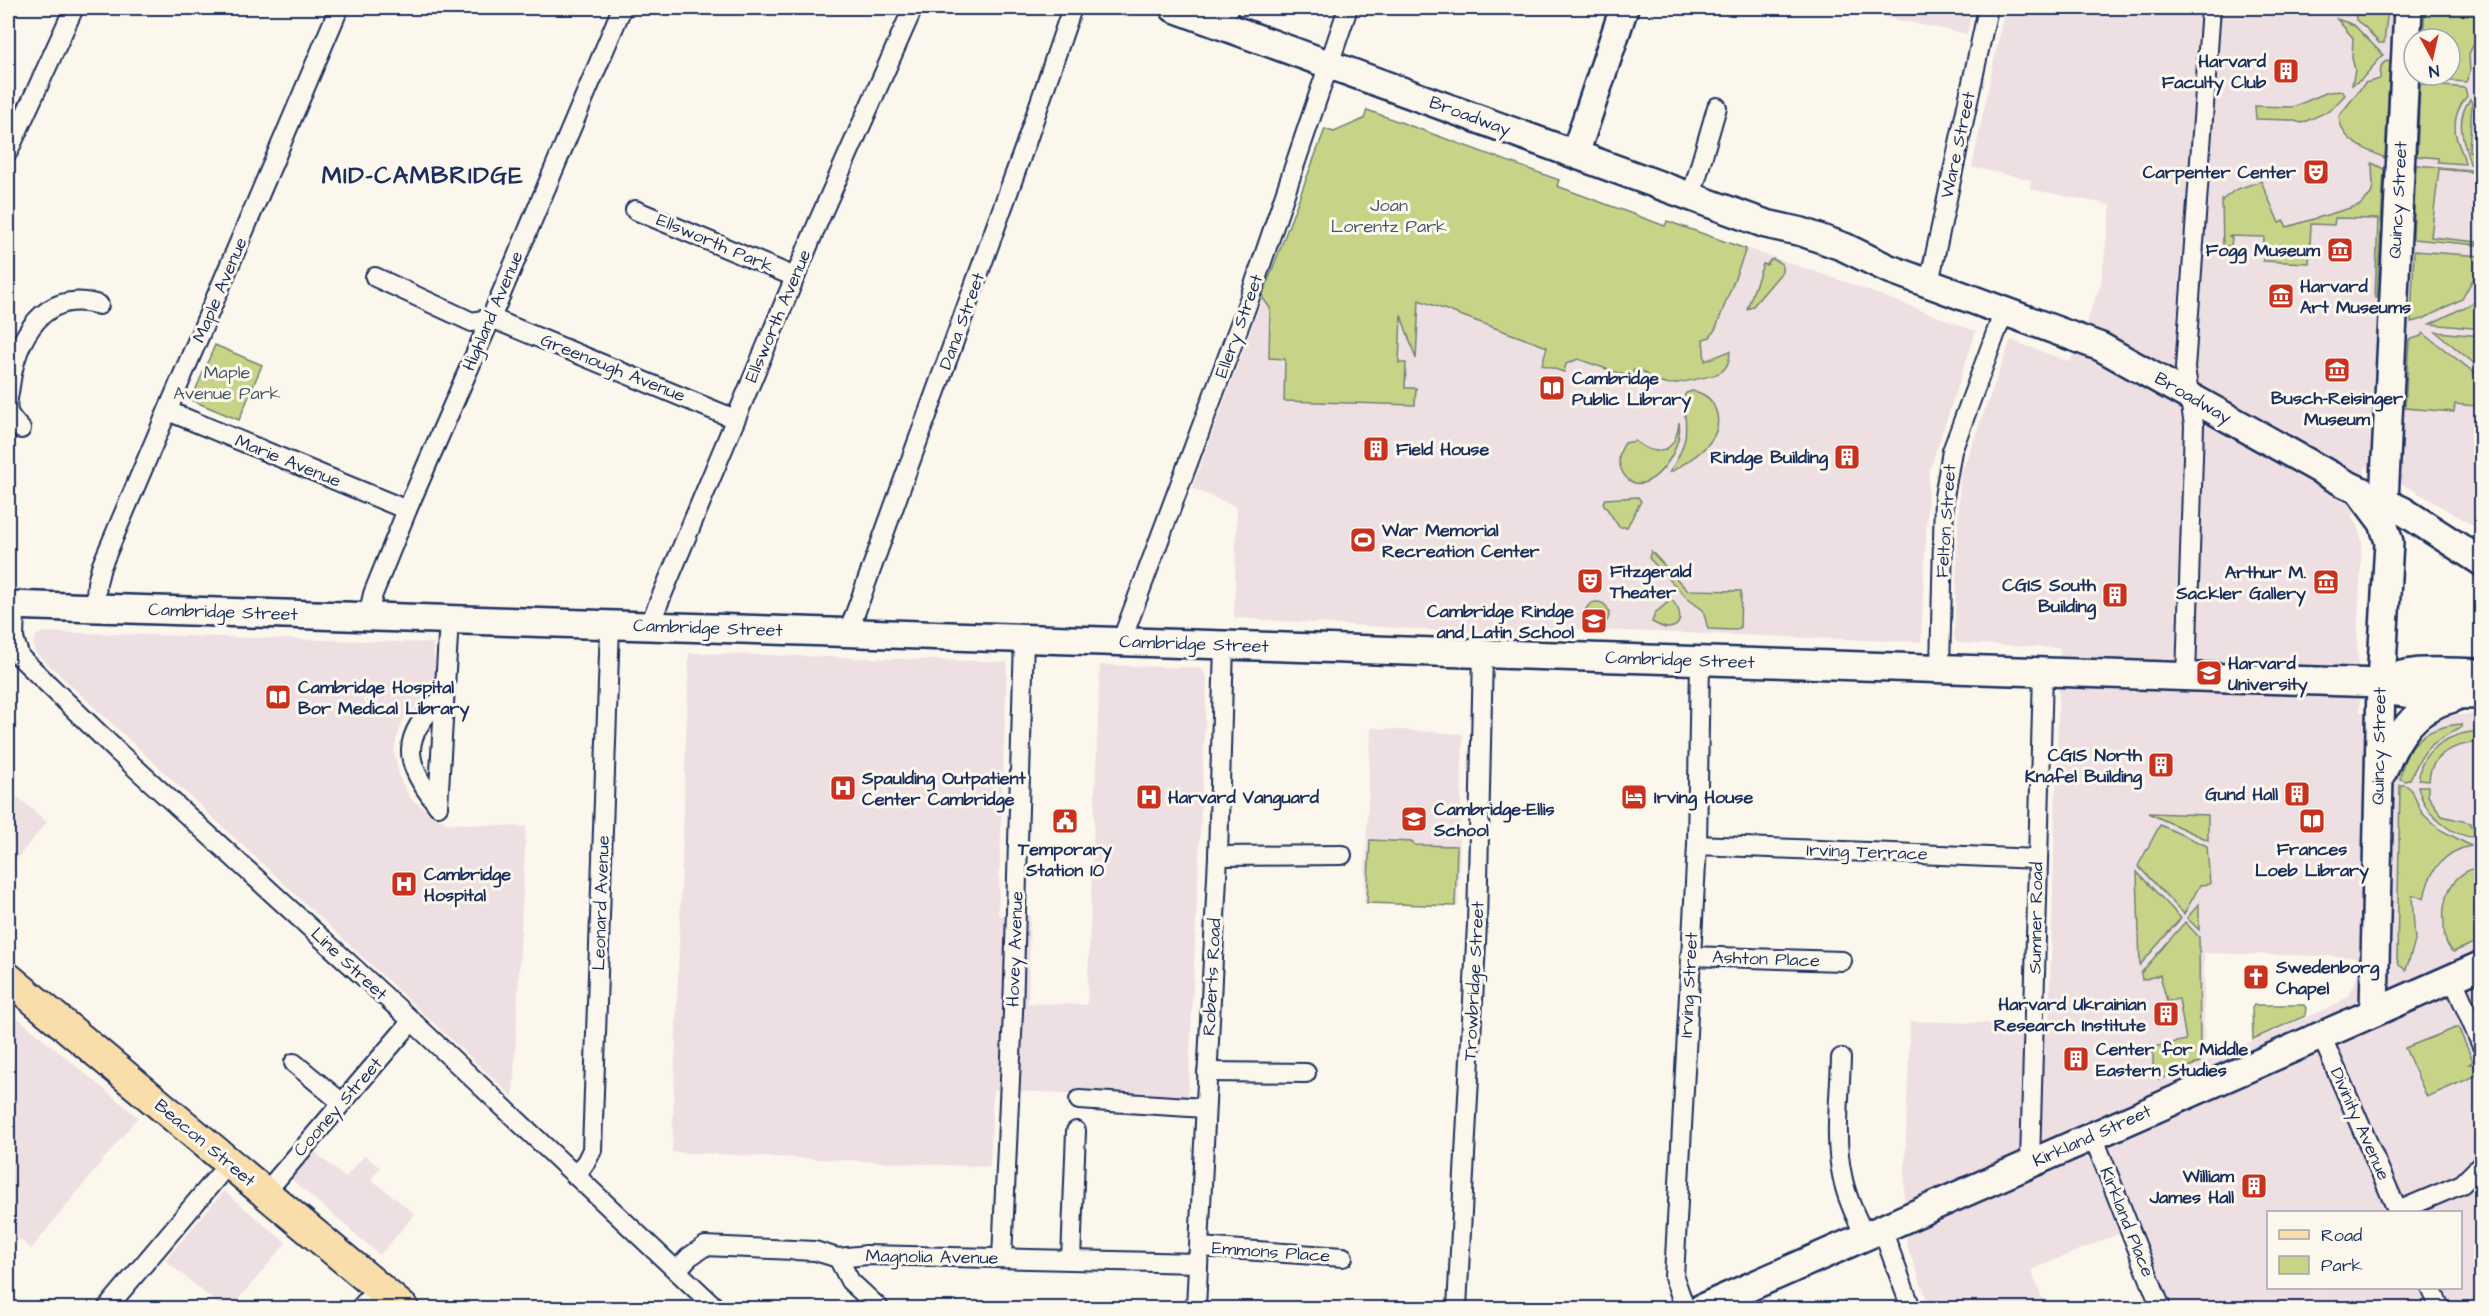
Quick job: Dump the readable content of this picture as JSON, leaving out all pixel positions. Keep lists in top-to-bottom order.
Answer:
{
  "streets": {
    "main road": [
      "Broadway",
      "Quincy Street",
      "Cambridge Street",
      "Kirkland Street",
      "Beacon Street"
    ],
    "street": [
      "Ware Street",
      "Ellsworth Park",
      "Maple Avenue",
      "Highland Avenue",
      "Ellsworth Avenue",
      "Dana Street",
      "Ellery Street",
      "Greenough Avenue",
      "Marie Avenue",
      "Felton Street",
      "Irving Terrace",
      "Leonard Avenue",
      "Sumner Road",
      "Hovey Avenue",
      "Ashton Place",
      "Line Street",
      "Roberts Road",
      "Trowbridge Street",
      "Irving Street",
      "Cooney Street",
      "Divinity Avenue",
      "Kirkland Place",
      "Emmons Place",
      "Magnolia Avenue"
    ]
  },
  "crossings": [
    ["Broadway", "Ware Street"],
    ["Broadway", "Quincy Street"],
    ["Broadway", "Ellery Street"],
    ["Broadway", "Felton Street"],
    ["Quincy Street", "Cambridge Street"],
    ["Quincy Street", "Kirkland Street"],
    ["Ellsworth Park", "Ellsworth Avenue"],
    ["Maple Avenue", "Marie Avenue"],
    ["Maple Avenue", "Cambridge Street"],
    ["Highland Avenue", "Greenough Avenue"],
    ["Highland Avenue", "Marie Avenue"],
    ["Highland Avenue", "Cambridge Street"],
    ["Ellsworth Avenue", "Greenough Avenue"],
    ["Ellsworth Avenue", "Cambridge Street"],
    ["Dana Street", "Cambridge Street"],
    ["Ellery Street", "Cambridge Street"],
    ["Felton Street", "Cambridge Street"],
    ["Cambridge Street", "Leonard Avenue"],
    ["Cambridge Street", "Sumner Road"],
    ["Cambridge Street", "Hovey Avenue"],
    ["Cambridge Street", "Line Street"],
    ["Cambridge Street", "Roberts Road"],
    ["Cambridge Street", "Trowbridge Street"],
    ["Cambridge Street", "Irving Street"],
    ["Irving Terrace", "Sumner Road"],
    ["Irving Terrace", "Irving Street"],
    ["Leonard Avenue", "Line Street"],
    ["Sumner Road", "Kirkland Street"],
    ["Hovey Avenue", "Magnolia Avenue"],
    ["Ashton Place", "Irving Street"],
    ["Line Street", "Cooney Street"],
    ["Line Street", "Magnolia Avenue"],
    ["Roberts Road", "Emmons Place"],
    ["Roberts Road", "Magnolia Avenue"],
    ["Cooney Street", "Beacon Street"],
    ["Divinity Avenue", "Kirkland Street"],
    ["Kirkland Street", "Kirkland Place"],
    ["Emmons Place", "Magnolia Avenue"]
  ],
  "districts": ["MID-CAMBRIDGE"],
  "parks": ["Joan Lorentz Park", "Maple Avenue Park"],
  "places": {
    "building": [
      "Harvard Faculty Club",
      "Field House",
      "Rindge Building",
      "CGIS South Building",
      "CGIS North Knafel Building",
      "Gund Hall",
      "Harvard Ukrainian Research Institute",
      "Center for Middle Eastern Studies",
      "William James Hall"
    ],
    "theatre": ["Carpenter Center", "Fitzgerald Theater"],
    "museum": [
      "Fogg Museum",
      "Harvard Art Museums",
      "Busch-Reisinger Museum",
      "Arthur M. Sackler Gallery"
    ],
    "library": ["Cambridge Public Library", "Cambridge Hospital Bor Medical Library", "Frances Loeb Library"],
    "sports": ["War Memorial Recreation Center"],
    "school or university": ["Cambridge Rindge and Latin School", "Harvard University", "Cambridge-Ellis School"],
    "hospital": ["Spaulding Outpatient Center Cambridge", "Harvard Vanguard", "Cambridge Hospital"],
    "hotel": ["Irving House"],
    "public building": ["Temporary Station 10"],
    "church": ["Swedenborg Chapel"]
  },
  "legend": ["Road", "Park"],
  "north": "bottom"
}
